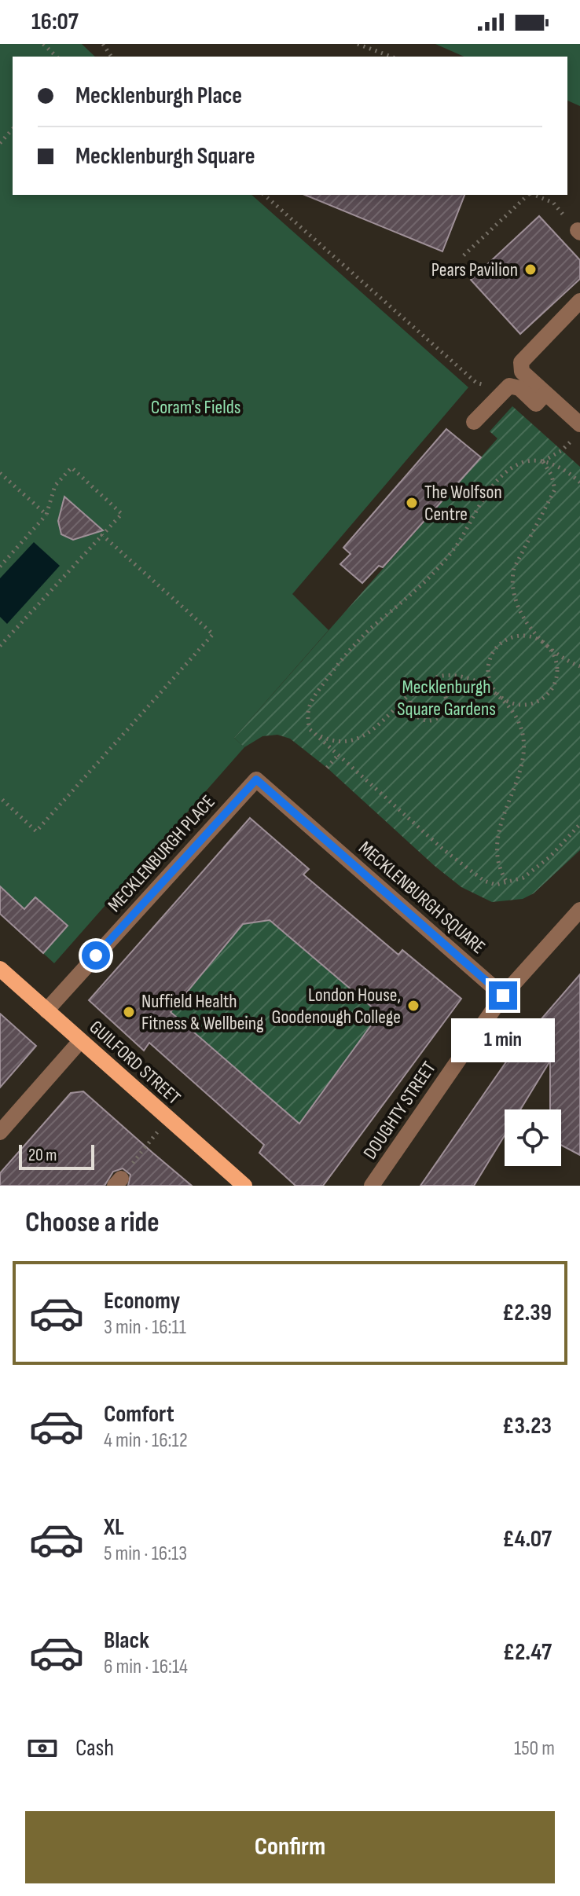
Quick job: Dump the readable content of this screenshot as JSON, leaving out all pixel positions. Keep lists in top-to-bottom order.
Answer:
{
  "streets": {
    "main road": ["GUILFORD STREET"],
    "street": ["MECKLENBURGH PLACE", "MECKLENBURGH SQUARE", "DOUGHTY STREET"]
  },
  "crossings": [
    ["MECKLENBURGH PLACE", "MECKLENBURGH SQUARE"],
    ["MECKLENBURGH PLACE", "GUILFORD STREET"],
    ["MECKLENBURGH SQUARE", "DOUGHTY STREET"]
  ],
  "parks": ["Coram's Fields", "Mecklenburgh Square Gardens"],
  "places": [
    "Pears Pavilion",
    "The Wolfson Centre",
    "London House, Goodenough College",
    "Nuffield Health Fitness & Wellbeing"
  ],
  "scale_bar": "20 m",
  "page": {
    "status": "16:07",
    "banner": ["Mecklenburgh Place", "Mecklenburgh Square"],
    "bubble": "1 min",
    "scale": "20 m",
    "heading": "Choose a ride",
    "list": [
      {
        "name": "Economy",
        "note": "3 min · 16:11",
        "value": "£2.39"
      },
      {
        "name": "Comfort",
        "note": "4 min · 16:12",
        "value": "£3.23"
      },
      {
        "name": "XL",
        "note": "5 min · 16:13",
        "value": "£4.07"
      },
      {
        "name": "Black",
        "note": "6 min · 16:14",
        "value": "£2.47"
      }
    ],
    "pay": ["Cash", "150 m"],
    "buttons": "Confirm"
  }
}
